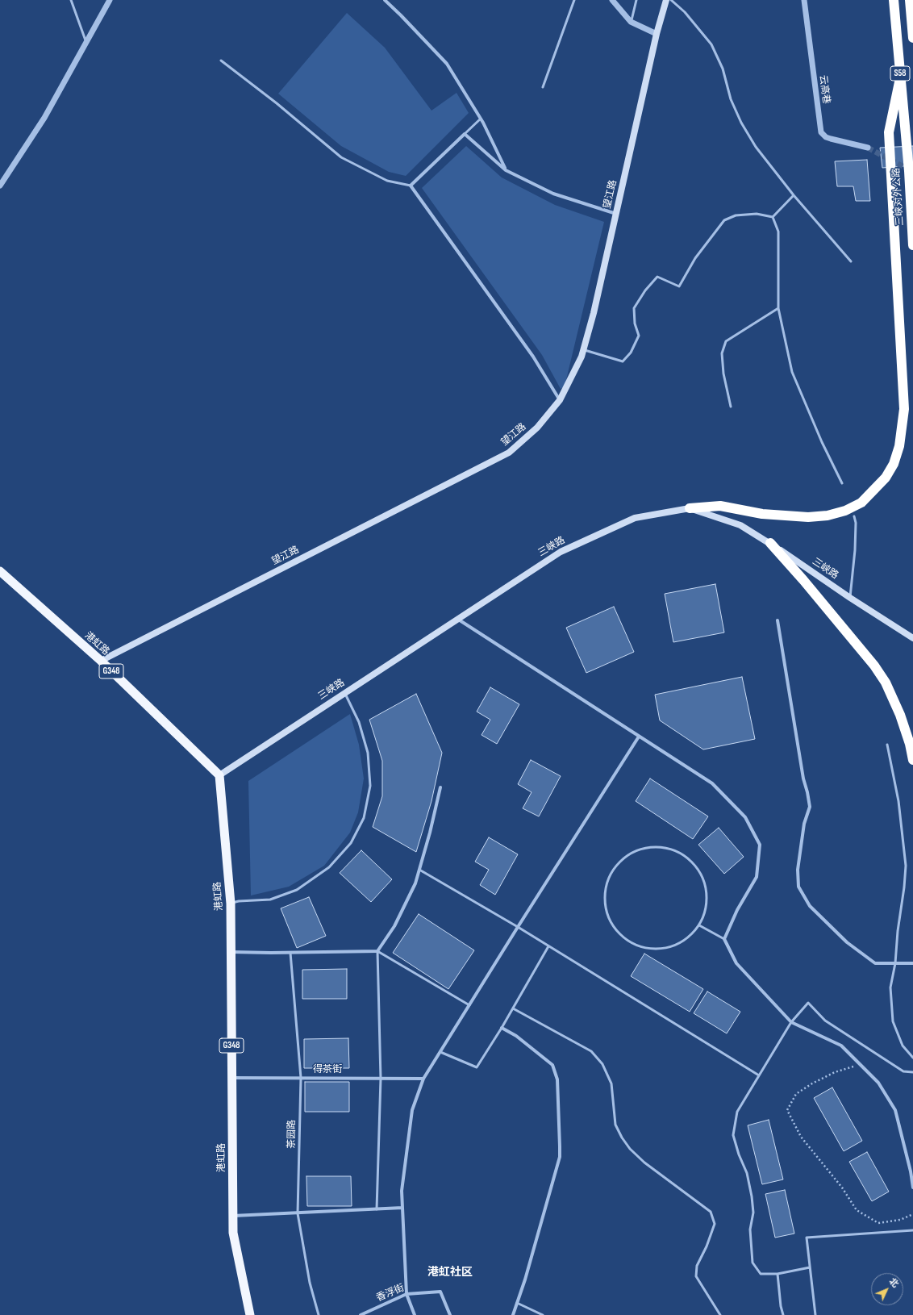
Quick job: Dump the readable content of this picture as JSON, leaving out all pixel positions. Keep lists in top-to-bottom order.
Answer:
{
  "streets": {
    "highway": [
      "S58",
      "三峡对外公路",
      "港虹路",
      "G348"
    ],
    "main road": ["望江路", "三峡路"],
    "street": ["云高巷", "得茶街", "香浮街"],
    "lane": ["茶园路"]
  },
  "crossings": [
    ["S58", "三峡对外公路"],
    ["望江路", "港虹路"],
    ["三峡路", "港虹路"],
    ["港虹路", "得茶街"],
    ["得茶街", "茶园路"]
  ],
  "districts": ["港虹社区"],
  "north": "top right"
}
